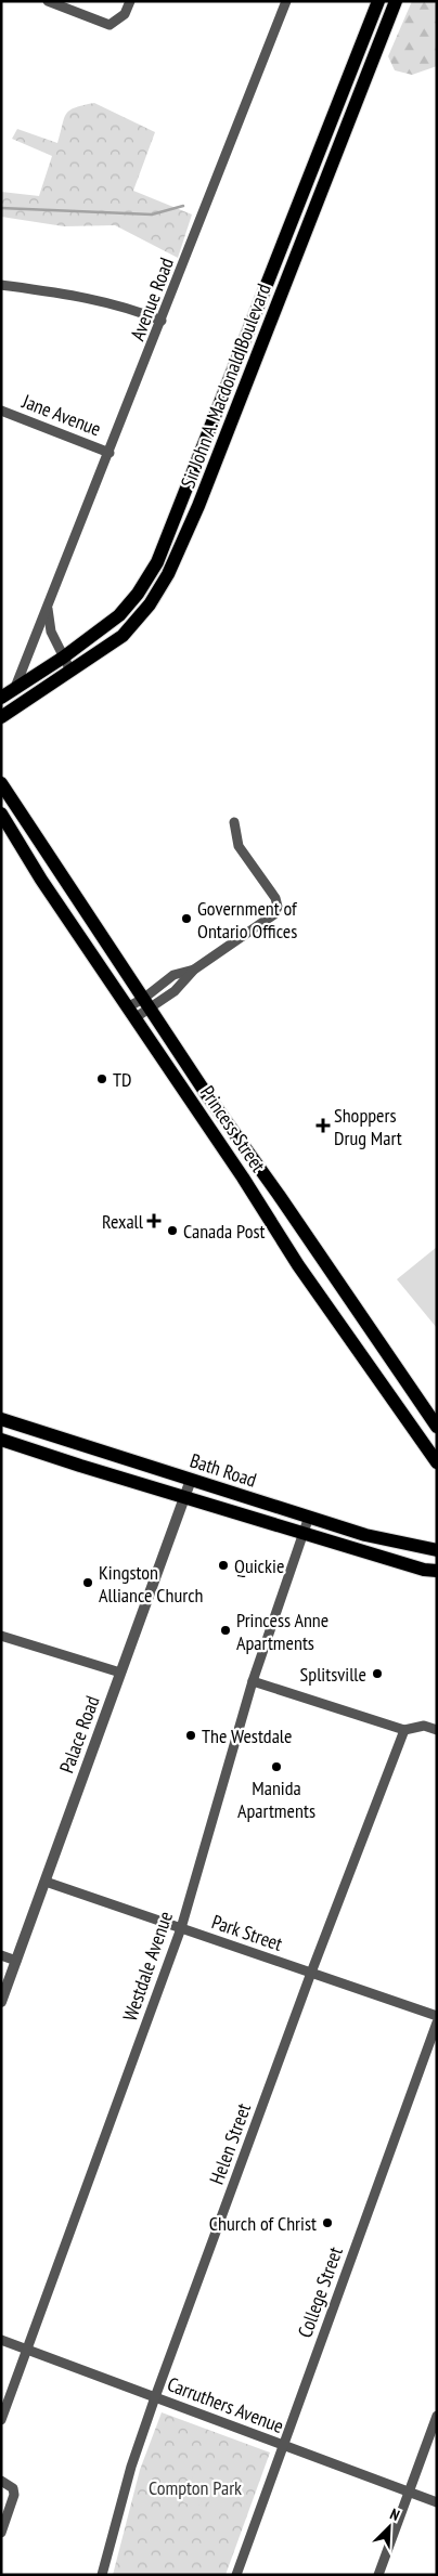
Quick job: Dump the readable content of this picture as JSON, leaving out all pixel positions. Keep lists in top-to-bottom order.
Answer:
{
  "streets": {
    "main road": ["Sir John A. Macdonald Boulevard", "Princess Street", "Bath Road"],
    "street": [
      "Avenue Road",
      "Jane Avenue",
      "Palace Road",
      "Park Street",
      "Westdale Avenue",
      "Helen Street",
      "College Street",
      "Carruthers Avenue"
    ]
  },
  "crossings": [
    ["Avenue Road", "Sir John A. Macdonald Boulevard"],
    ["Avenue Road", "Jane Avenue"],
    ["Bath Road", "Palace Road"],
    ["Bath Road", "Westdale Avenue"],
    ["Palace Road", "Park Street"],
    ["Park Street", "Westdale Avenue"],
    ["Park Street", "Helen Street"],
    ["Westdale Avenue", "Carruthers Avenue"],
    ["Helen Street", "Carruthers Avenue"],
    ["College Street", "Carruthers Avenue"]
  ],
  "parks": ["Compton Park"],
  "places": {
    "other": [
      "Government of Ontario Offices",
      "TD",
      "Canada Post",
      "Quickie",
      "Kingston Alliance Church",
      "Princess Anne Apartments",
      "Splitsville",
      "The Westdale",
      "Manida Apartments",
      "Church of Christ"
    ],
    "health": ["Shoppers Drug Mart", "Rexall"]
  },
  "north": "top right"
}
